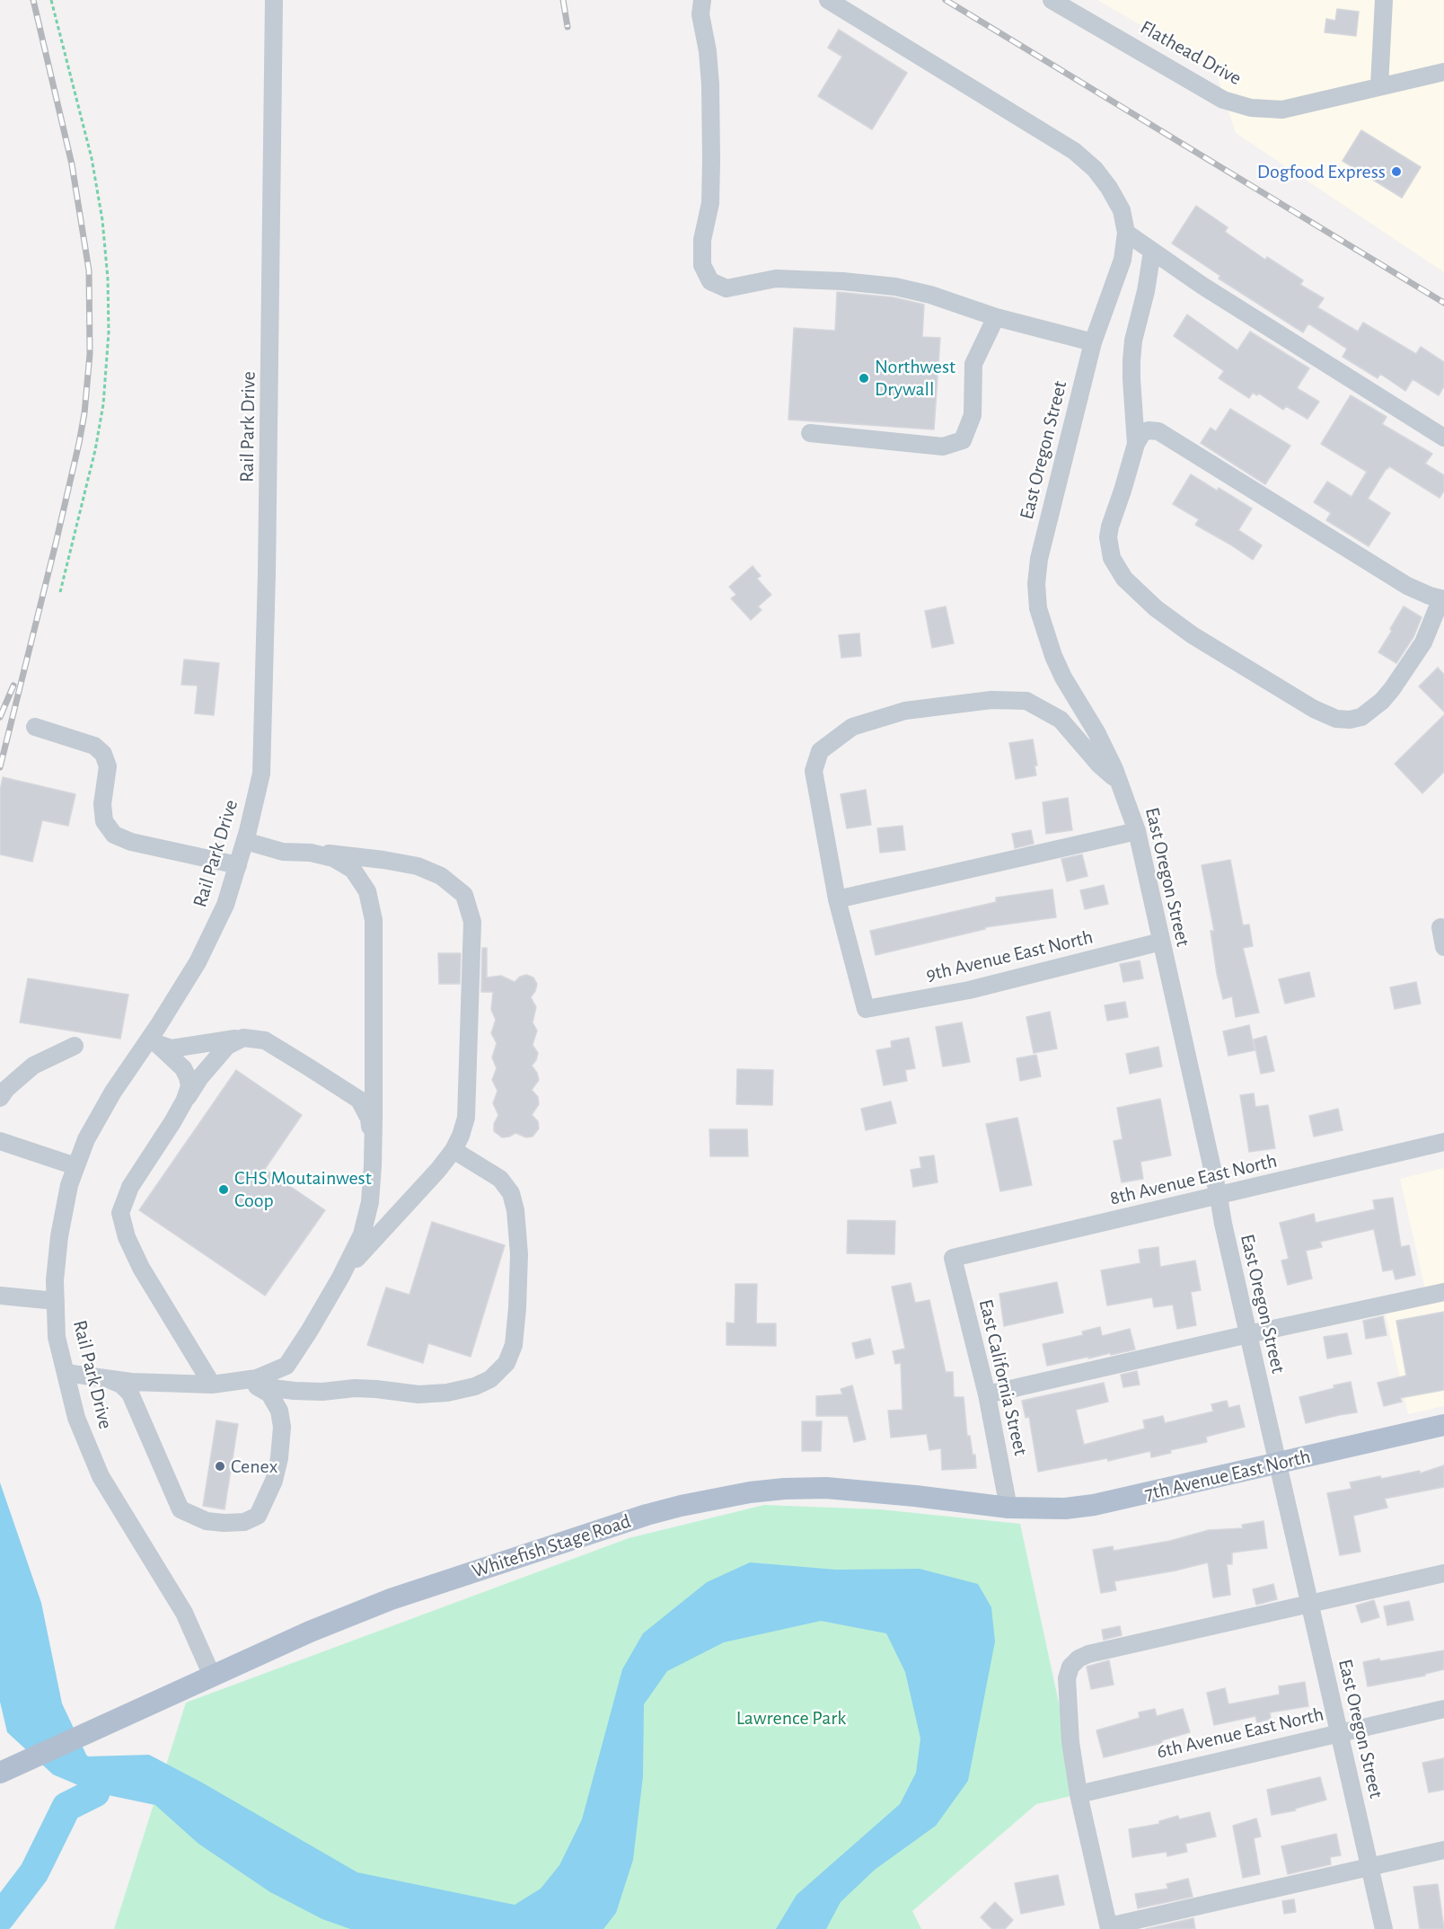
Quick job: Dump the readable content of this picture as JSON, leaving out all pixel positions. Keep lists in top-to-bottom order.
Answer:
{
  "streets": {
    "main road": ["7th Avenue East North", "Whitefish Stage Road"],
    "street": [
      "Flathead Drive",
      "Rail Park Drive",
      "East Oregon Street",
      "9th Avenue East North",
      "8th Avenue East North",
      "East California Street",
      "6th Avenue East North"
    ]
  },
  "crossings": [
    ["Rail Park Drive", "Whitefish Stage Road"],
    ["East Oregon Street", "9th Avenue East North"],
    ["East Oregon Street", "8th Avenue East North"],
    ["East Oregon Street", "7th Avenue East North"],
    ["East Oregon Street", "6th Avenue East North"],
    ["8th Avenue East North", "East California Street"],
    ["East California Street", "7th Avenue East North"],
    ["East California Street", "Whitefish Stage Road"],
    ["7th Avenue East North", "Whitefish Stage Road"]
  ],
  "parks": ["Lawrence Park"],
  "places": [
    "Dogfood Express",
    "Northwest Drywall",
    "CHS Moutainwest Coop",
    "Cenex"
  ]
}
